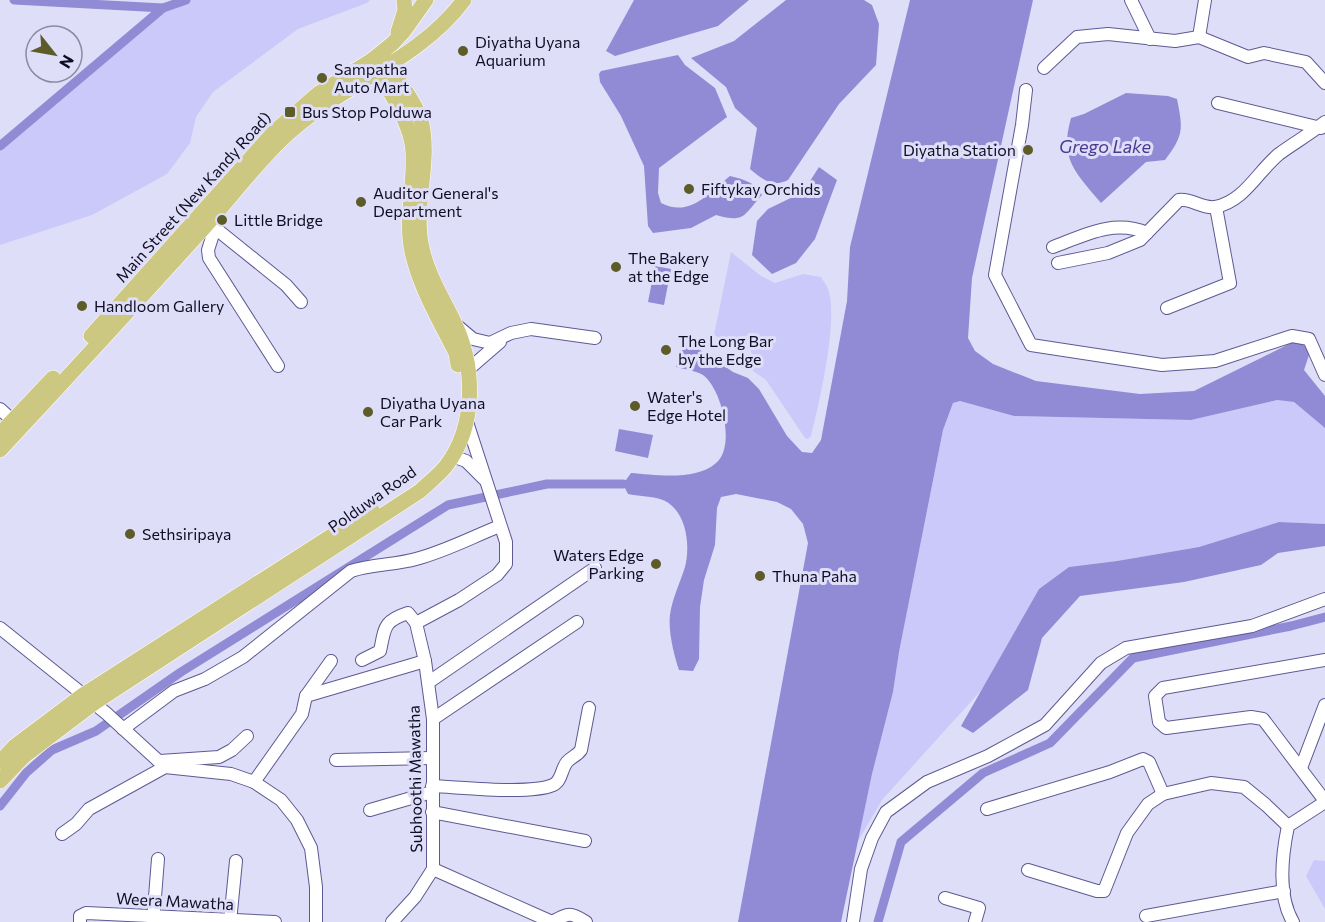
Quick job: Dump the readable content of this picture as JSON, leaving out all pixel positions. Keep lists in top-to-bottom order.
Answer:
{
  "streets": {
    "main road": ["Main Street (New Kandy Road)", "Polduwa Road"],
    "street": ["Subhoothi Mawatha", "Weera Mawatha"]
  },
  "crossings": [
    ["Main Street (New Kandy Road)", "Polduwa Road"]
  ],
  "water": ["Grego Lake"],
  "places": {
    "other": [
      "Diyatha Uyana Aquarium",
      "Sampatha Auto Mart",
      "Diyatha Station",
      "Fiftykay Orchids",
      "Auditor General's Department",
      "Little Bridge",
      "The Bakery at the Edge",
      "Handloom Gallery",
      "The Long Bar by the Edge",
      "Water's Edge Hotel",
      "Diyatha Uyana Car Park",
      "Sethsiripaya",
      "Waters Edge Parking",
      "Thuna Paha"
    ],
    "transit": ["Bus Stop Polduwa"]
  },
  "north": "bottom right"
}
